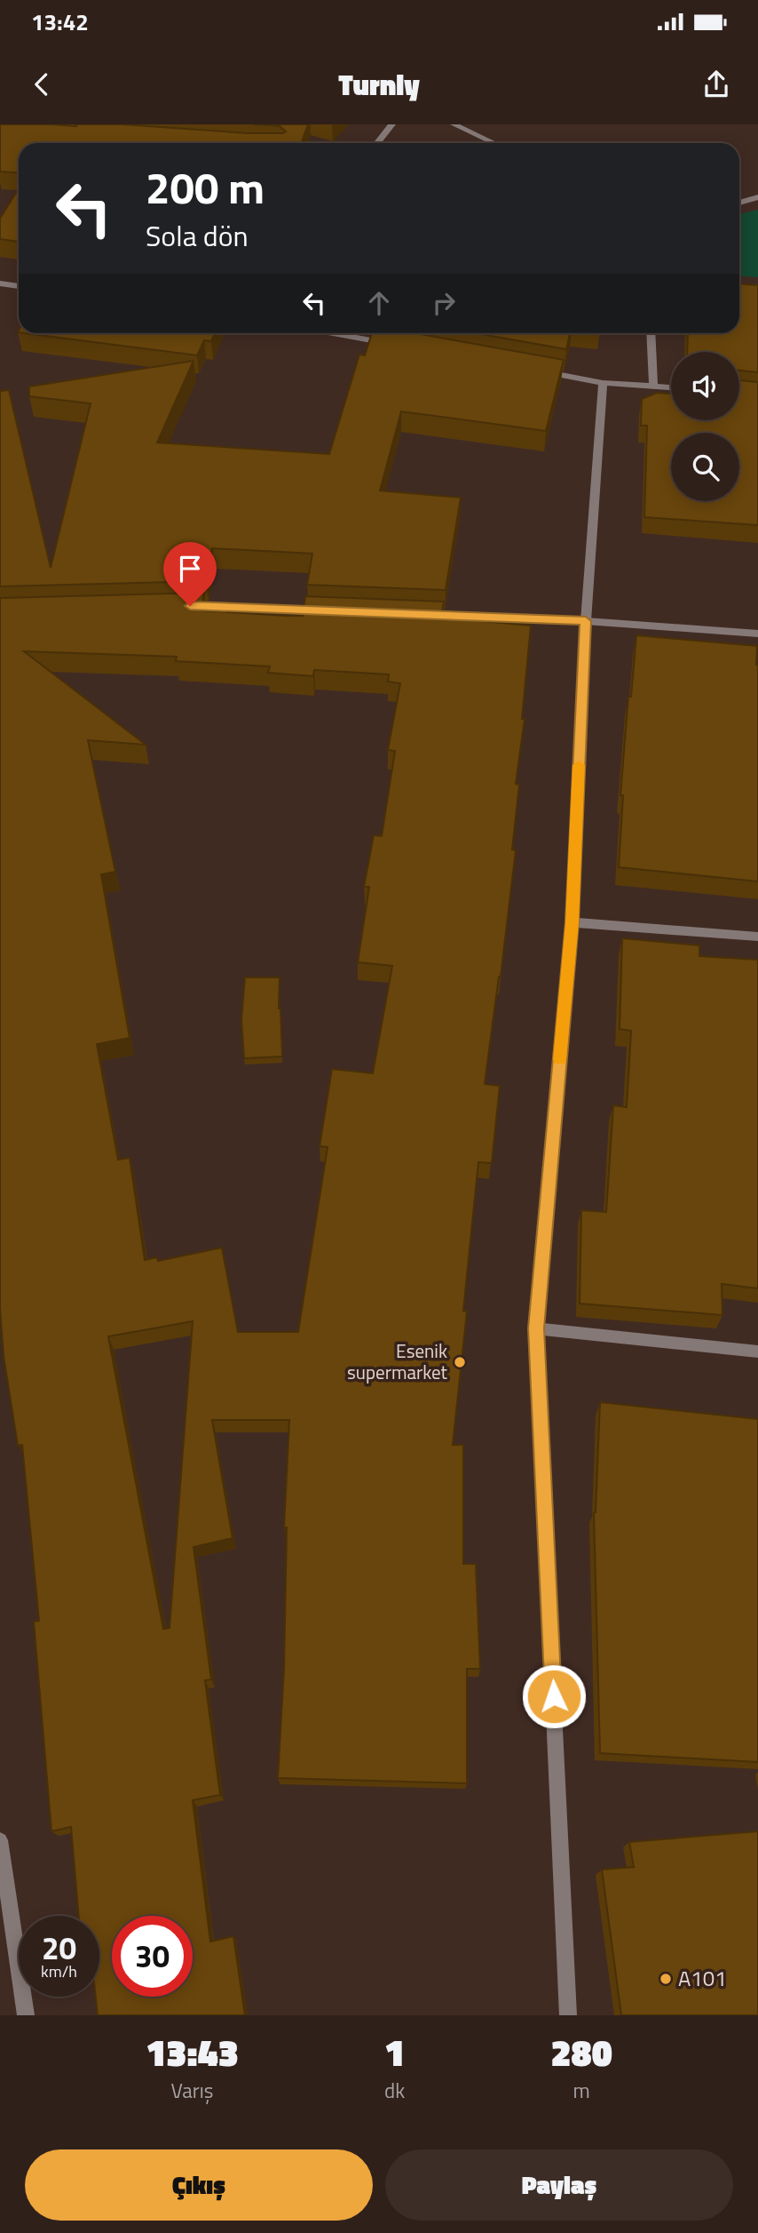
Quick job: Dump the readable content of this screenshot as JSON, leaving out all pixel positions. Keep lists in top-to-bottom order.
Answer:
{
  "places": ["Esenik supermarket", "A101"],
  "page": {
    "status": "13:42",
    "header": "Turnly",
    "turn": ["200 m", "Sola dön"],
    "speed": "20 km/h",
    "limit": "30",
    "eta": [
      "13:43",
      "Varış",
      "1",
      "dk",
      "280",
      "m"
    ],
    "buttons": ["Çıkış", "Paylaş"]
  }
}
